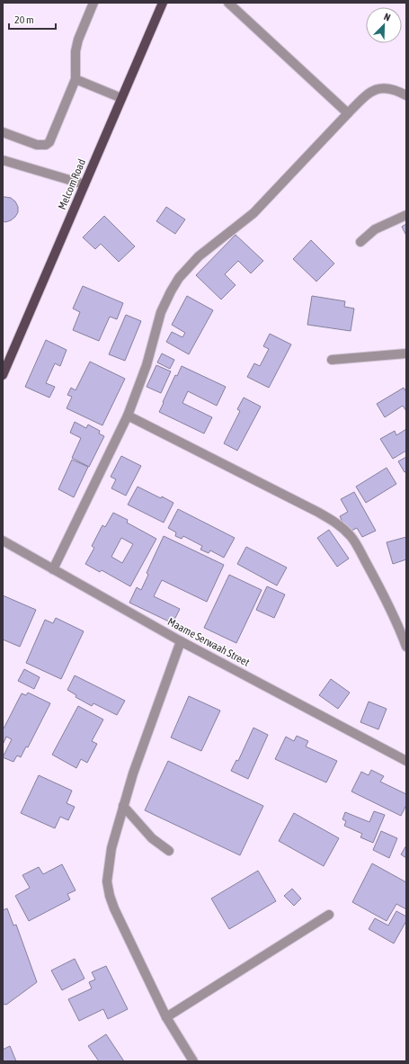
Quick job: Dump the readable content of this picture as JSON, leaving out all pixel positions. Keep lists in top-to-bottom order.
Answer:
{
  "streets": {
    "main road": ["Melcom Road"],
    "street": ["Maame Serwaah Street"]
  },
  "scale_bar": "20 m",
  "north": "top right"
}
